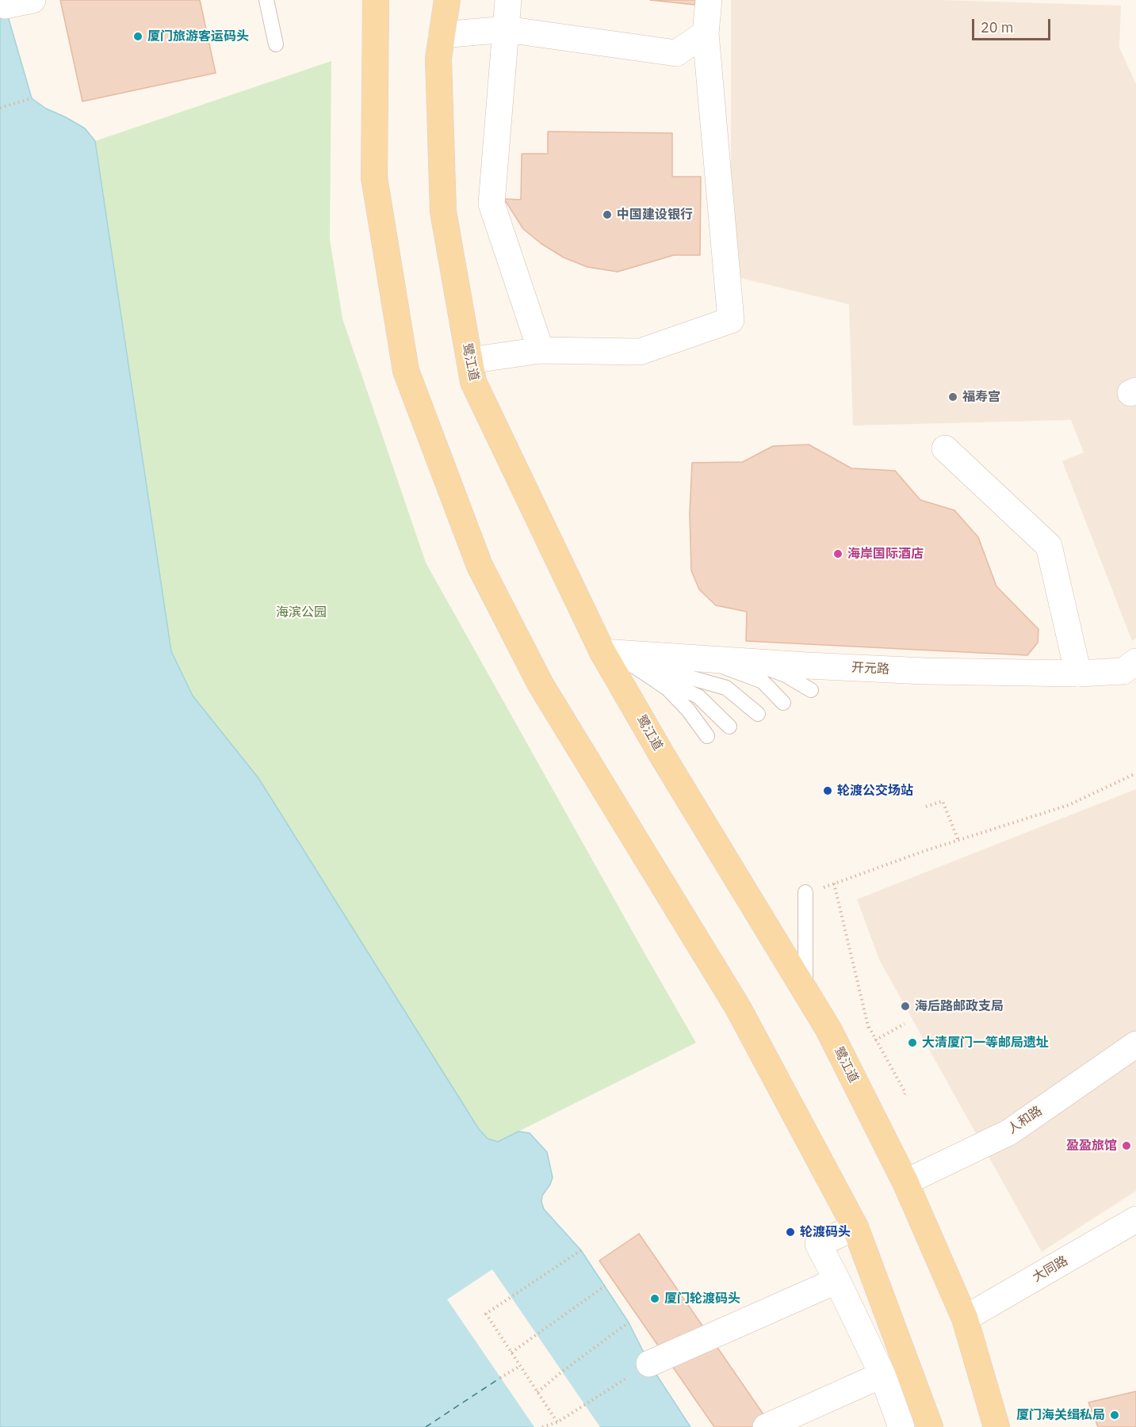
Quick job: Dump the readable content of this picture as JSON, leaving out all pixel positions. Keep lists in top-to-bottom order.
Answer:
{
  "streets": {
    "main road": ["鹭江道"],
    "street": ["开元路", "人和路", "大同路"]
  },
  "crossings": [
    ["鹭江道", "开元路"],
    ["鹭江道", "人和路"],
    ["鹭江道", "大同路"]
  ],
  "parks": ["海滨公园"],
  "places": [
    "厦门旅游客运码头",
    "中国建设银行",
    "福寿宫",
    "海岸国际酒店",
    "轮渡公交场站",
    "海后路邮政支局",
    "大清厦门一等邮局遗址",
    "盈盈旅馆",
    "轮渡码头",
    "厦门轮渡码头",
    "厦门海关缉私局"
  ],
  "scale_bar": "20 m"
}
